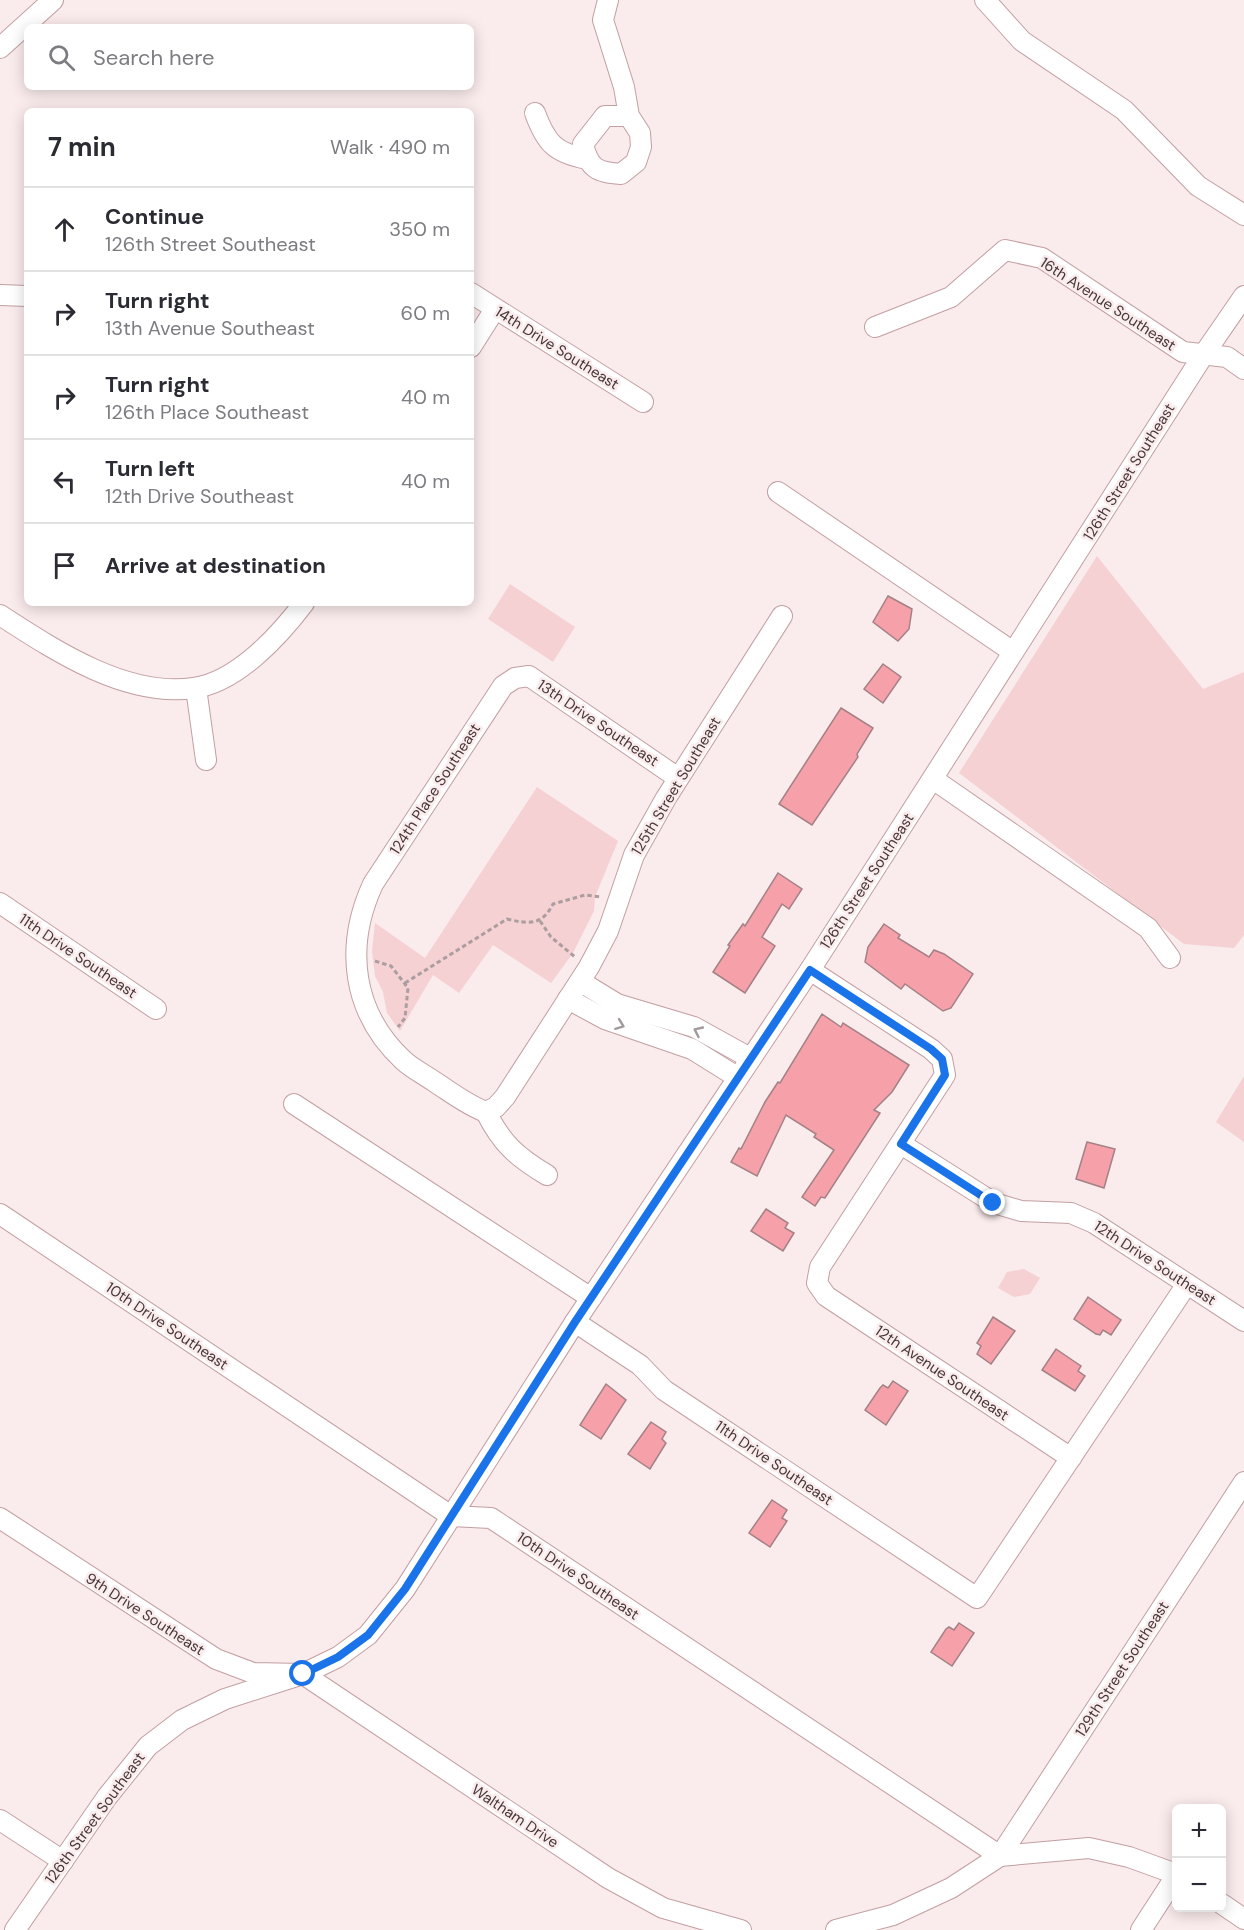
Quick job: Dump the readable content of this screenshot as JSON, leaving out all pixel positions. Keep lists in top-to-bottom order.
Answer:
{
  "streets": {
    "street": [
      "16th Avenue Southeast",
      "14th Drive Southeast",
      "126th Street Southeast",
      "13th Drive Southeast",
      "125th Street Southeast",
      "124th Place Southeast",
      "11th Drive Southeast",
      "12th Drive Southeast",
      "10th Drive Southeast",
      "12th Avenue Southeast",
      "9th Drive Southeast",
      "129th Street Southeast",
      "Waltham Drive"
    ]
  },
  "crossings": [
    ["16th Avenue Southeast", "126th Street Southeast"],
    ["126th Street Southeast", "11th Drive Southeast"],
    ["126th Street Southeast", "10th Drive Southeast"],
    ["126th Street Southeast", "9th Drive Southeast"],
    ["126th Street Southeast", "Waltham Drive"],
    ["13th Drive Southeast", "125th Street Southeast"],
    ["13th Drive Southeast", "124th Place Southeast"],
    ["11th Drive Southeast", "12th Avenue Southeast"],
    ["12th Drive Southeast", "12th Avenue Southeast"],
    ["10th Drive Southeast", "129th Street Southeast"],
    ["9th Drive Southeast", "Waltham Drive"]
  ],
  "page": {
    "search": "Search here",
    "heading": ["7 min", "Walk · 490 m"],
    "list": [
      ["Continue", "126th Street Southeast", "350 m"],
      ["Turn right", "13th Avenue Southeast", "60 m"],
      ["Turn right", "126th Place Southeast", "40 m"],
      ["Turn left", "12th Drive Southeast", "40 m"],
      "Arrive at destination"
    ],
    "map_buttons": ["+", "−"]
  }
}
